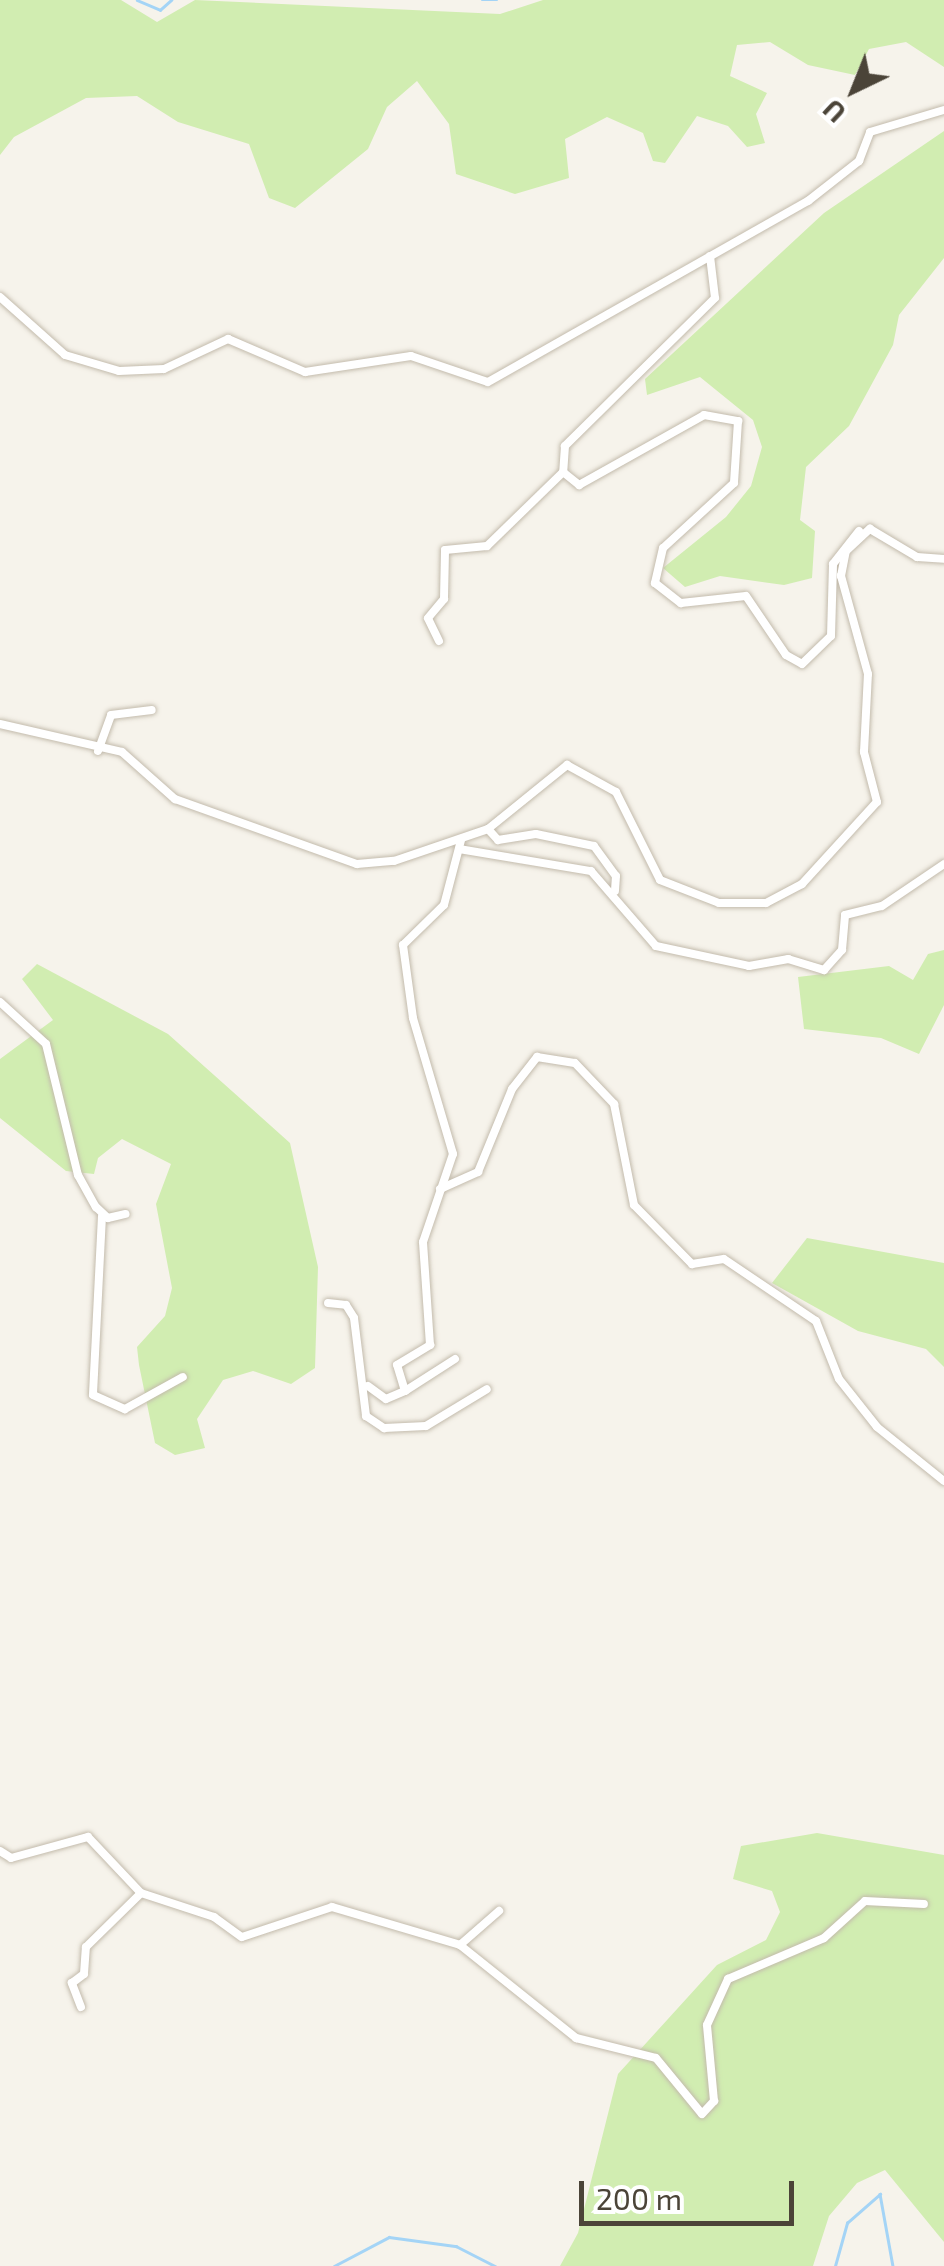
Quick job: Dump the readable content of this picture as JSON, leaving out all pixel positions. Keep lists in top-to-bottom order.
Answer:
{
  "scale_bar": "200 m",
  "north": "bottom left"
}
